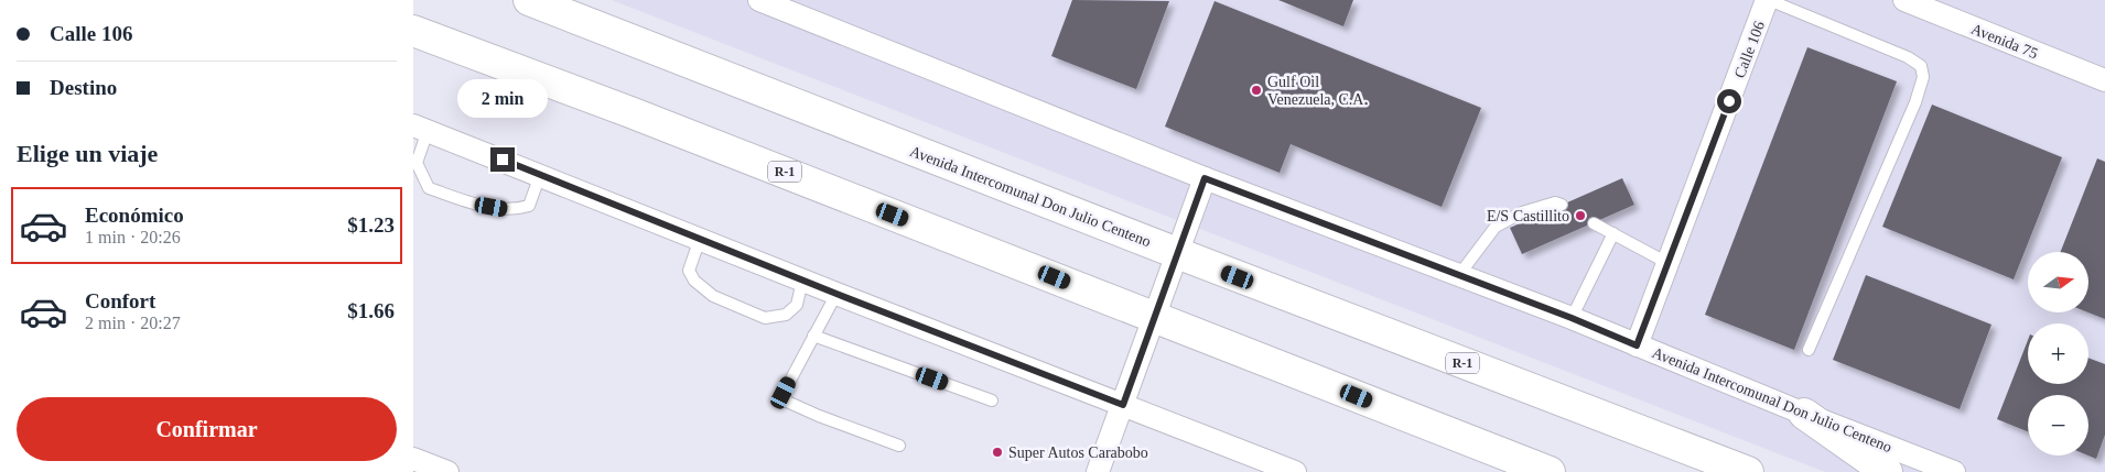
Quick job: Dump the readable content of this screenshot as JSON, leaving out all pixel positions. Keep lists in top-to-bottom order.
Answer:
{
  "streets": {
    "main road": ["R-1", "Avenida Intercomunal Don Julio Centeno"],
    "street": ["Avenida 75", "Calle 106"]
  },
  "crossings": [
    ["Calle 106", "Avenida Intercomunal Don Julio Centeno"]
  ],
  "places": ["Gulf Oil Venezuela, C.A.", "E/S Castillito", "Super Autos Carabobo"],
  "north": "right",
  "page": {
    "banner": ["Calle 106", "Destino"],
    "bubble": "2 min",
    "heading": "Elige un viaje",
    "list": [
      {
        "name": "Económico",
        "note": "1 min · 20:26",
        "value": "$1.23"
      },
      {
        "name": "Confort",
        "note": "2 min · 20:27",
        "value": "$1.66"
      }
    ],
    "map_buttons": ["+", "−"],
    "buttons": "Confirmar"
  }
}
